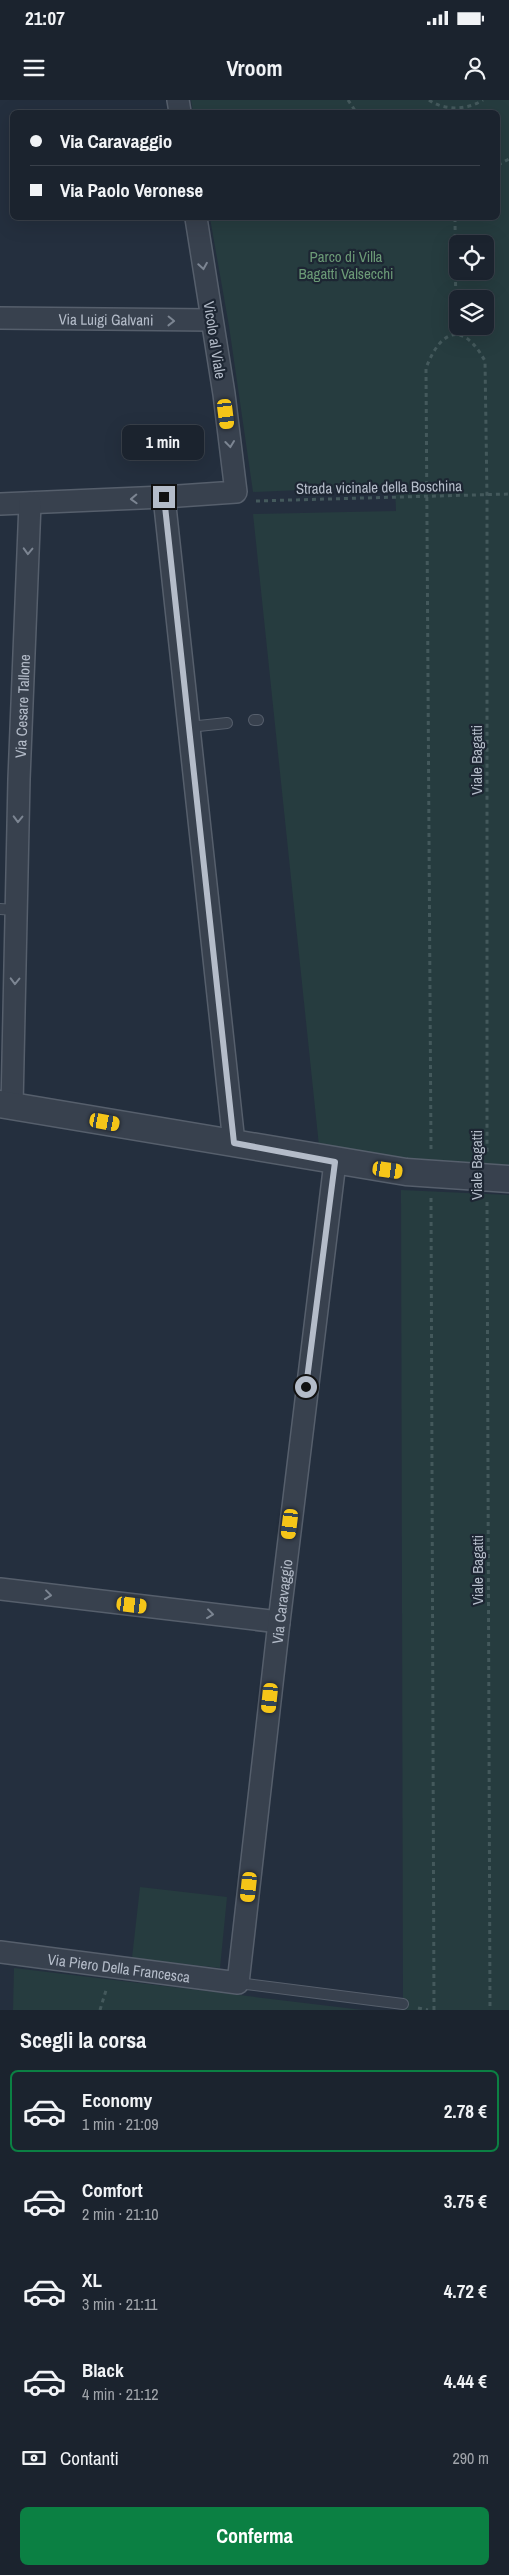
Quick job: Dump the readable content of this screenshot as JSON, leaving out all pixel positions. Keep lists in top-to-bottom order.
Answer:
{
  "streets": {
    "street": [
      "Via Luigi Galvani",
      "Vicolo al Viale",
      "Via Cesare Tallone",
      "Via Caravaggio",
      "Via Piero Della Francesca"
    ],
    "path": ["Strada vicinale della Boschina", "Viale Bagatti"]
  },
  "crossings": [
    ["Via Luigi Galvani", "Vicolo al Viale"],
    ["Vicolo al Viale", "Strada vicinale della Boschina"],
    ["Strada vicinale della Boschina", "Viale Bagatti"],
    ["Via Caravaggio", "Via Piero Della Francesca"]
  ],
  "one_way": ["Vicolo al Viale"],
  "parks": ["Parco di Villa Bagatti Valsecchi"],
  "page": {
    "status": "21:07",
    "header": "Vroom",
    "banner": ["Via Caravaggio", "Via Paolo Veronese"],
    "bubble": "1 min",
    "heading": "Scegli la corsa",
    "list": [
      {
        "name": "Economy",
        "note": "1 min · 21:09",
        "value": "2.78 €"
      },
      {
        "name": "Comfort",
        "note": "2 min · 21:10",
        "value": "3.75 €"
      },
      {
        "name": "XL",
        "note": "3 min · 21:11",
        "value": "4.72 €"
      },
      {
        "name": "Black",
        "note": "4 min · 21:12",
        "value": "4.44 €"
      }
    ],
    "pay": ["Contanti", "290 m"],
    "buttons": "Conferma"
  }
}
